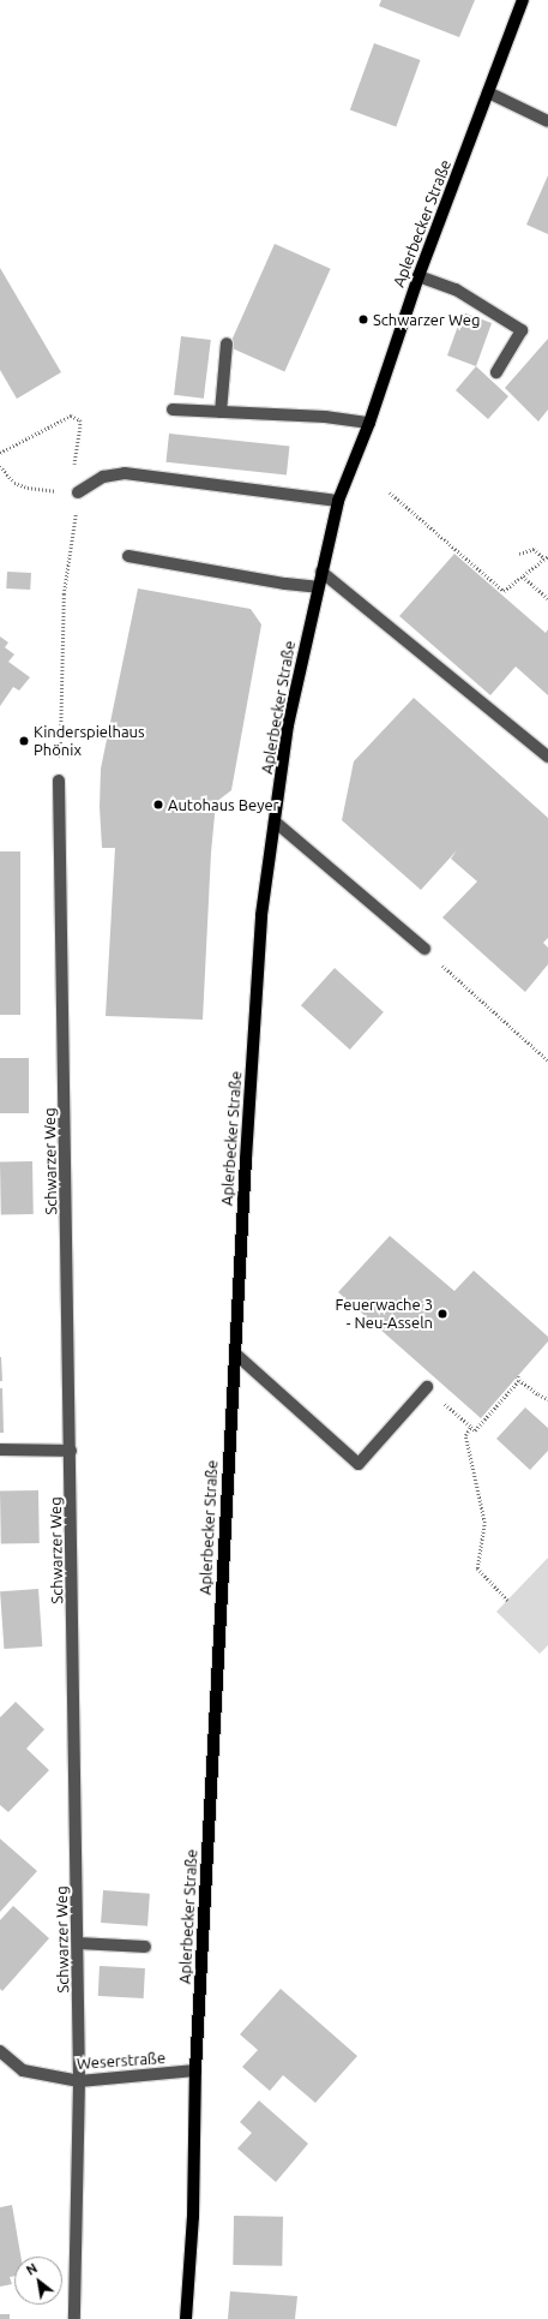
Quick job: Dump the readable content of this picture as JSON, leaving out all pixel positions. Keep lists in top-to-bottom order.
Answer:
{
  "streets": {
    "main road": ["Aplerbecker Straße"],
    "street": ["Schwarzer Weg", "Weserstraße"]
  },
  "crossings": [
    ["Aplerbecker Straße", "Weserstraße"],
    ["Schwarzer Weg", "Weserstraße"]
  ],
  "places": [
    "Schwarzer Weg",
    "Kinderspielhaus Phönix",
    "Autohaus Beyer",
    "Feuerwache 3 - Neu-Asseln"
  ],
  "north": "top left"
}
